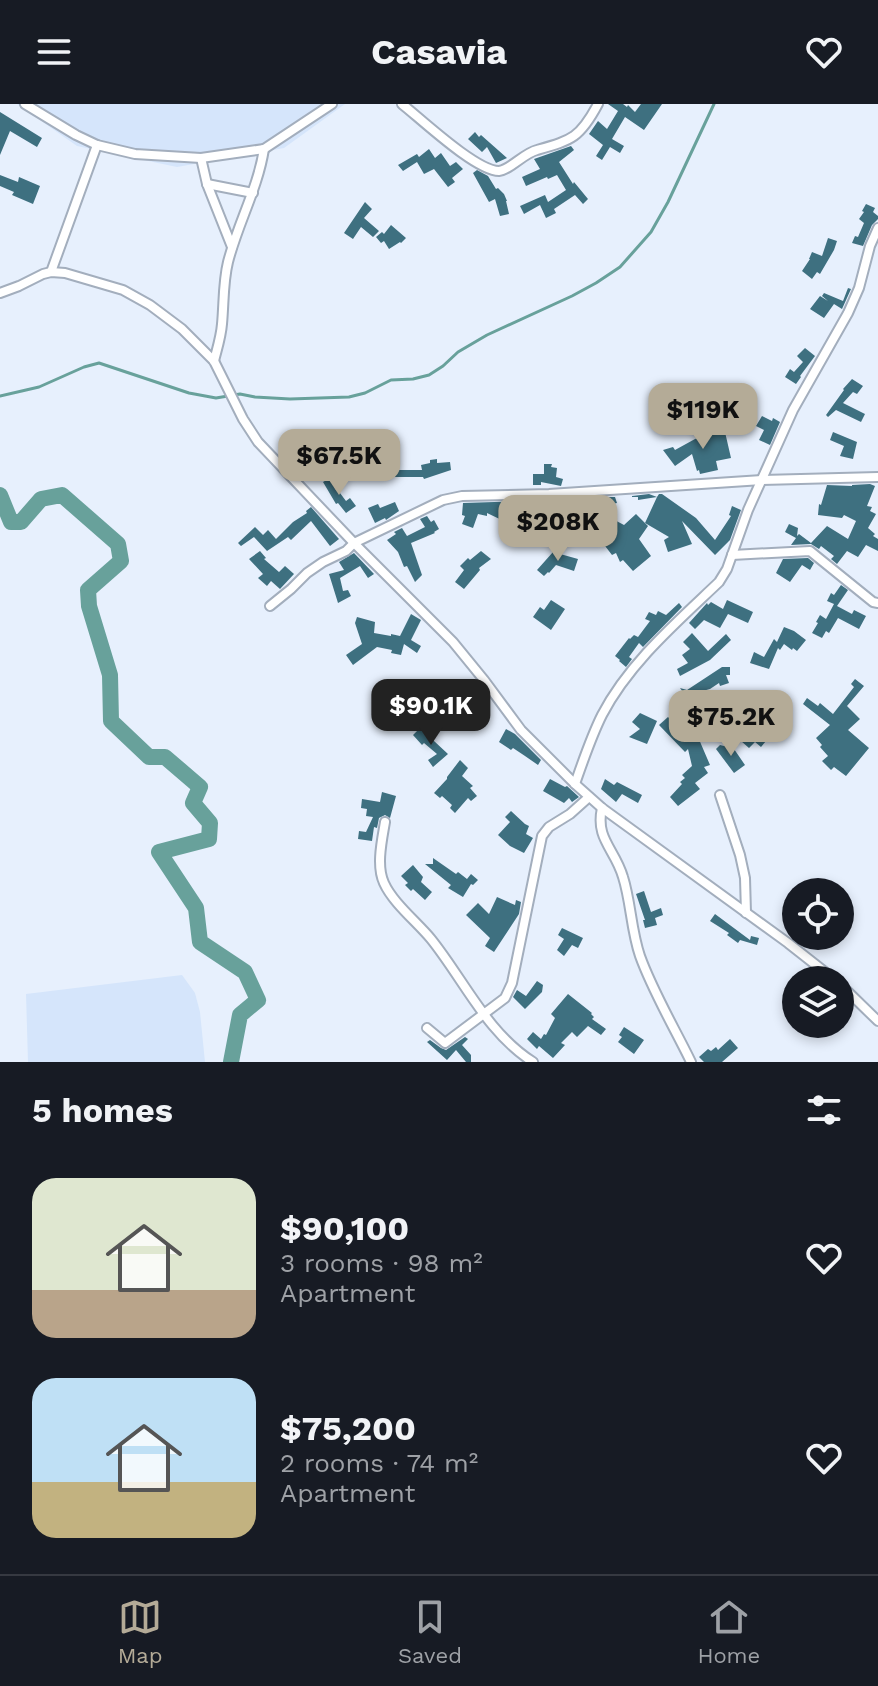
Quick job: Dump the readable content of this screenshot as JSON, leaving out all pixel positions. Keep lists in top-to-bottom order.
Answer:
{
  "page": {
    "header": "Casavia",
    "price": [
      "$119K",
      "$67.5K",
      "$208K",
      "$90.1K",
      "$75.2K"
    ],
    "heading": "5 homes",
    "list": [
      {
        "name": "$90,100",
        "note": "3 rooms · 98 m² · Apartment"
      },
      {
        "name": "$75,200",
        "note": "2 rooms · 74 m² · Apartment"
      }
    ],
    "tabs": ["Map", "Saved", "Home"]
  }
}
